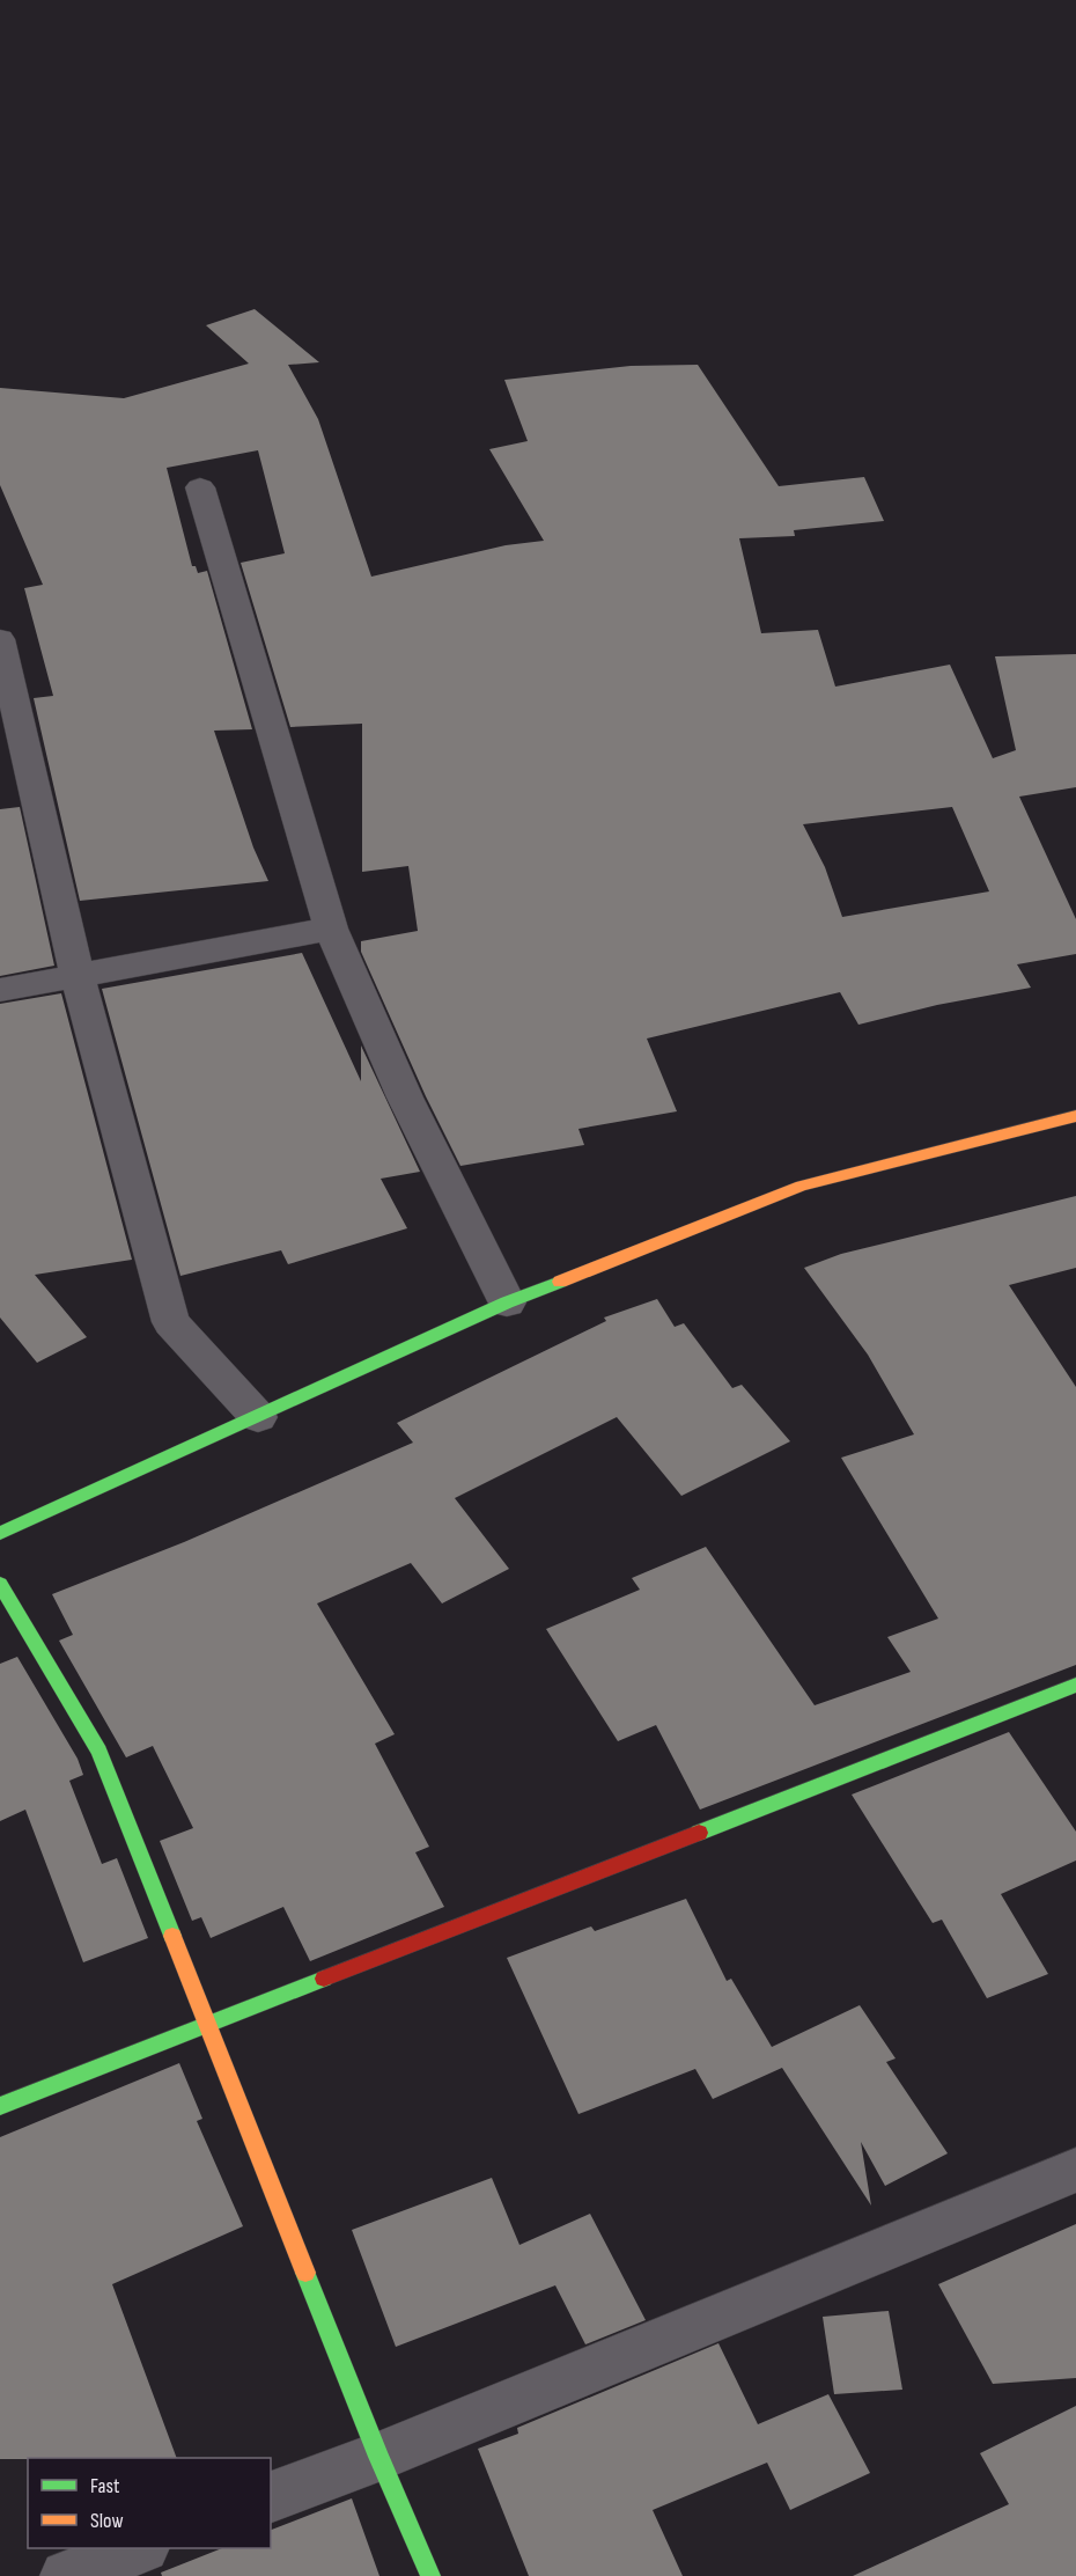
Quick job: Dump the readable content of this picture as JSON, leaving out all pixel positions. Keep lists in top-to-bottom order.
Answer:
{
  "legend": ["Fast", "Slow"]
}
